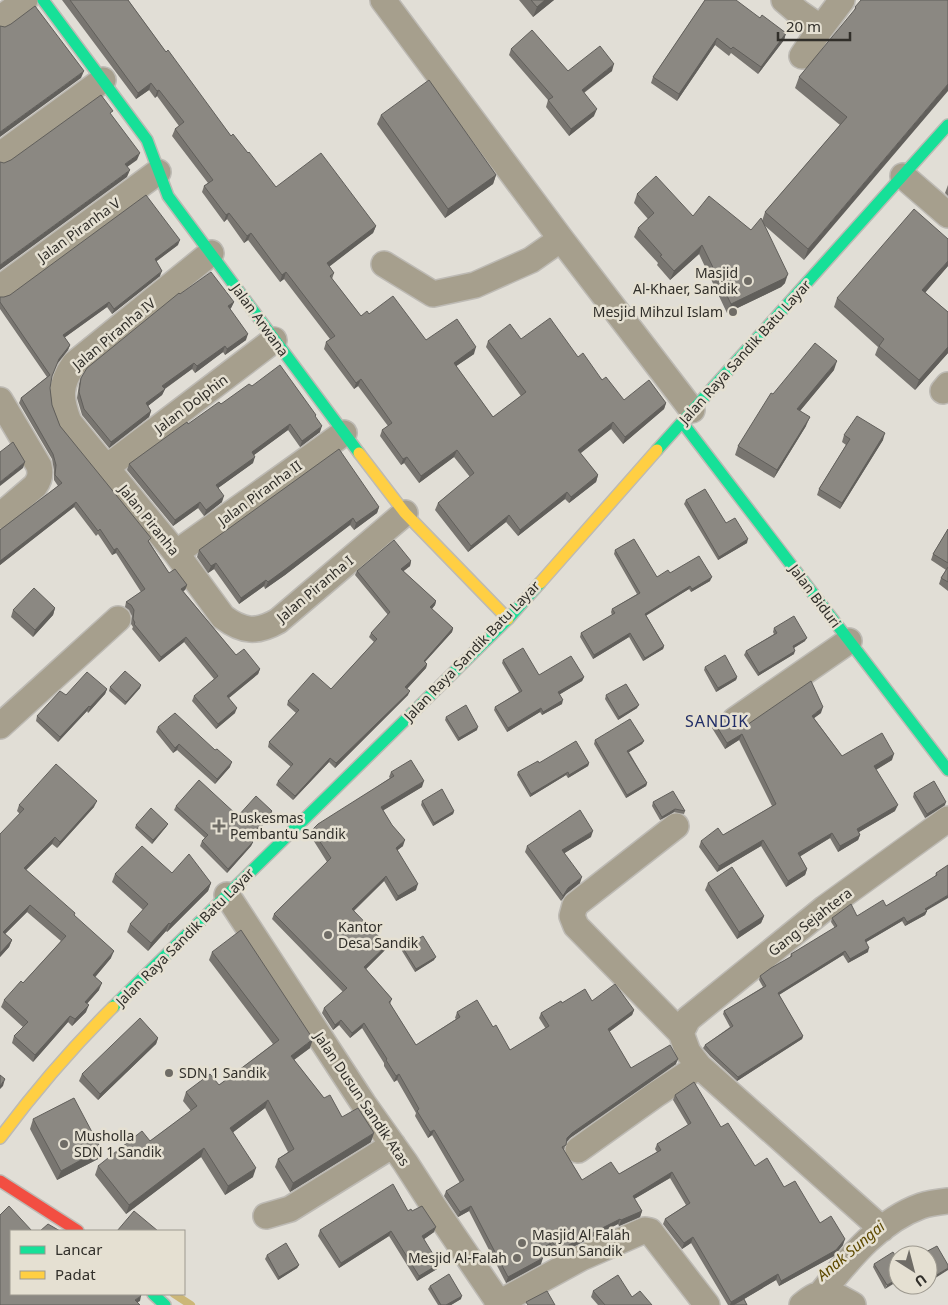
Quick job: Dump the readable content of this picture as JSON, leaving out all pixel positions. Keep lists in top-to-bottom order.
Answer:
{
  "streets": {
    "main road": ["Jalan Arwana", "Jalan Raya Sandik Batu Layar", "Jalan Biduri"],
    "street": [
      "Jalan Piranha V",
      "Jalan Piranha IV",
      "Jalan Dolphin",
      "Jalan Piranha II",
      "Jalan Piranha",
      "Jalan Piranha I",
      "Gang Sejahtera",
      "Jalan Dusun Sandik Atas"
    ]
  },
  "crossings": [
    ["Jalan Piranha V", "Jalan Arwana"],
    ["Jalan Arwana", "Jalan Piranha IV"],
    ["Jalan Arwana", "Jalan Raya Sandik Batu Layar"],
    ["Jalan Arwana", "Jalan Dolphin"],
    ["Jalan Arwana", "Jalan Piranha II"],
    ["Jalan Arwana", "Jalan Piranha I"],
    ["Jalan Piranha IV", "Jalan Piranha"],
    ["Jalan Raya Sandik Batu Layar", "Jalan Biduri"],
    ["Jalan Raya Sandik Batu Layar", "Jalan Dusun Sandik Atas"],
    ["Jalan Dolphin", "Jalan Piranha"],
    ["Jalan Piranha II", "Jalan Piranha"],
    ["Jalan Piranha", "Jalan Piranha I"]
  ],
  "districts": ["SANDIK"],
  "water": ["Anak Sungai"],
  "places": {
    "other": [
      "Masjid Al-Khaer, Sandik",
      "Mesjid Mihzul Islam",
      "Kantor Desa Sandik",
      "SDN 1 Sandik",
      "Musholla SDN 1 Sandik",
      "Masjid Al Falah Dusun Sandik",
      "Mesjid Al-Falah"
    ],
    "health": ["Puskesmas Pembantu Sandik"]
  },
  "legend": ["Lancar", "Padat"],
  "scale_bar": "20 m",
  "north": "bottom right"
}
